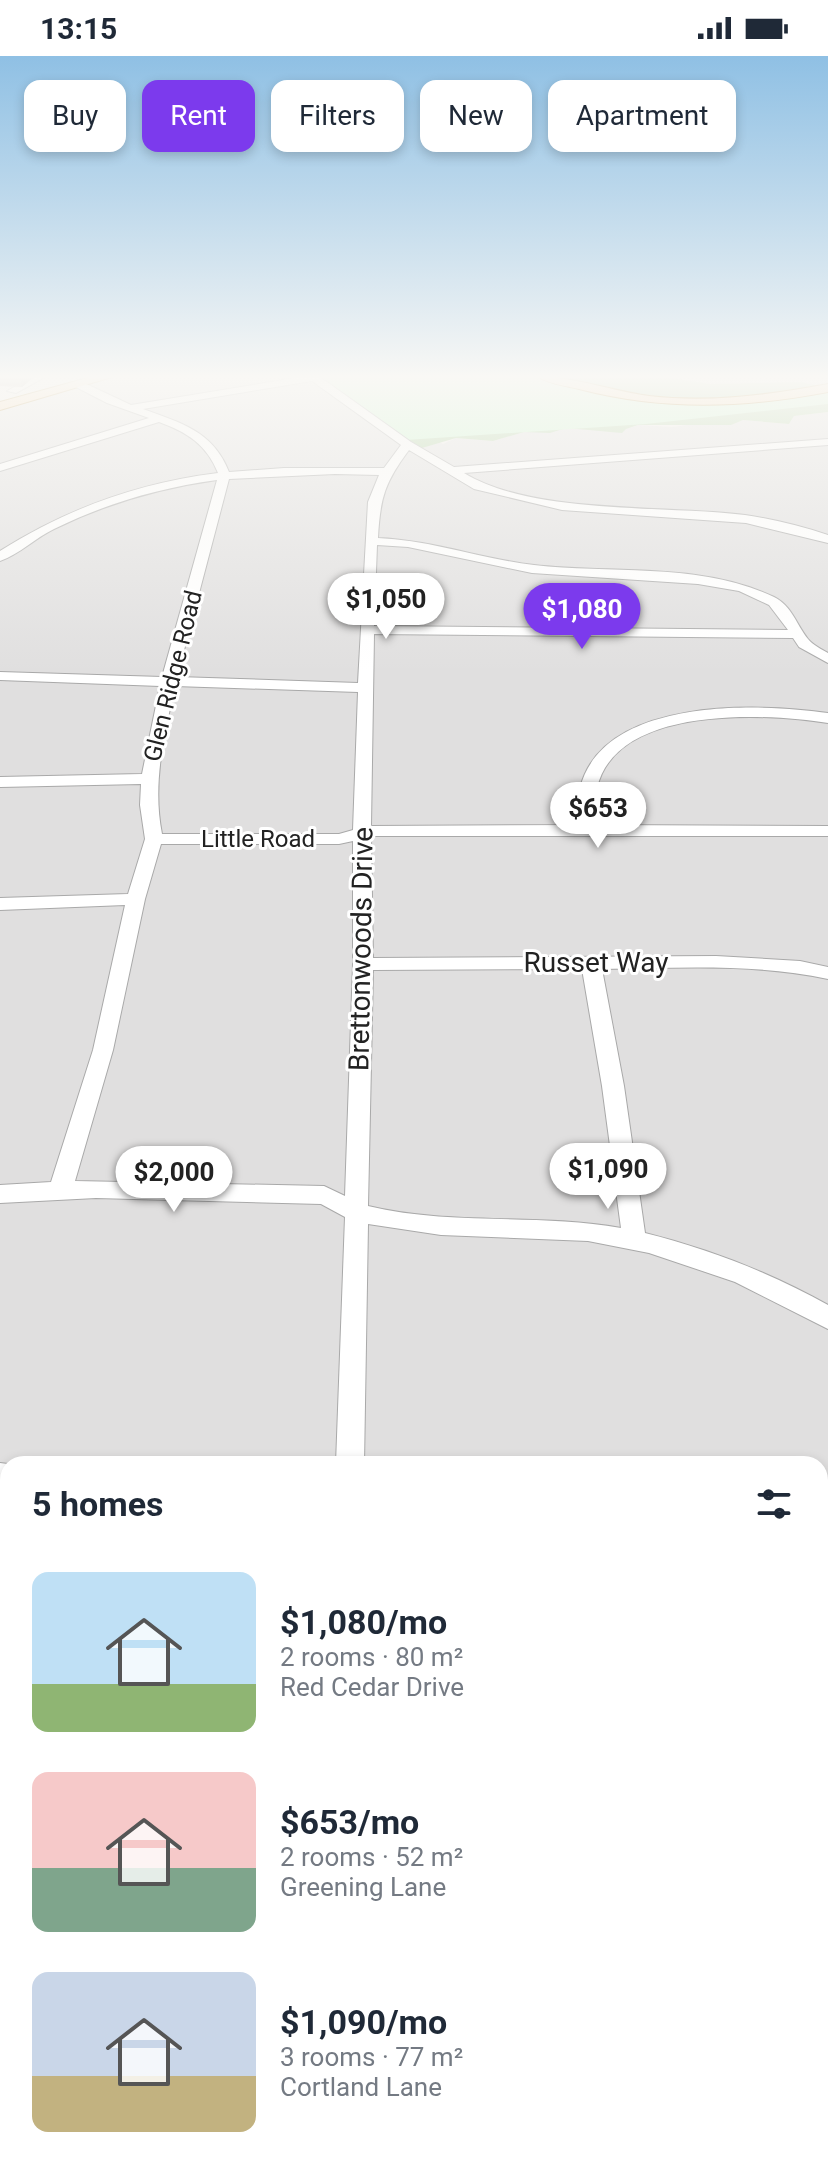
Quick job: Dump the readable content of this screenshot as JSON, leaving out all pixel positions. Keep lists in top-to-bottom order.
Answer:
{
  "streets": {
    "street": [
      "Glen Ridge Road",
      "Little Road",
      "Brettonwoods Drive",
      "Russet Way"
    ]
  },
  "crossings": [
    ["Glen Ridge Road", "Little Road"],
    ["Little Road", "Brettonwoods Drive"],
    ["Brettonwoods Drive", "Russet Way"]
  ],
  "page": {
    "status": "13:15",
    "chip": [
      "Buy",
      "Rent",
      "Filters",
      "New",
      "Apartment"
    ],
    "price": [
      "$1,050",
      "$1,080",
      "$653",
      "$1,090",
      "$2,000"
    ],
    "heading": "5 homes",
    "list": [
      {
        "name": "$1,080/mo",
        "note": "2 rooms · 80 m² · Red Cedar Drive"
      },
      {
        "name": "$653/mo",
        "note": "2 rooms · 52 m² · Greening Lane"
      },
      {
        "name": "$1,090/mo",
        "note": "3 rooms · 77 m² · Cortland Lane"
      }
    ]
  }
}
